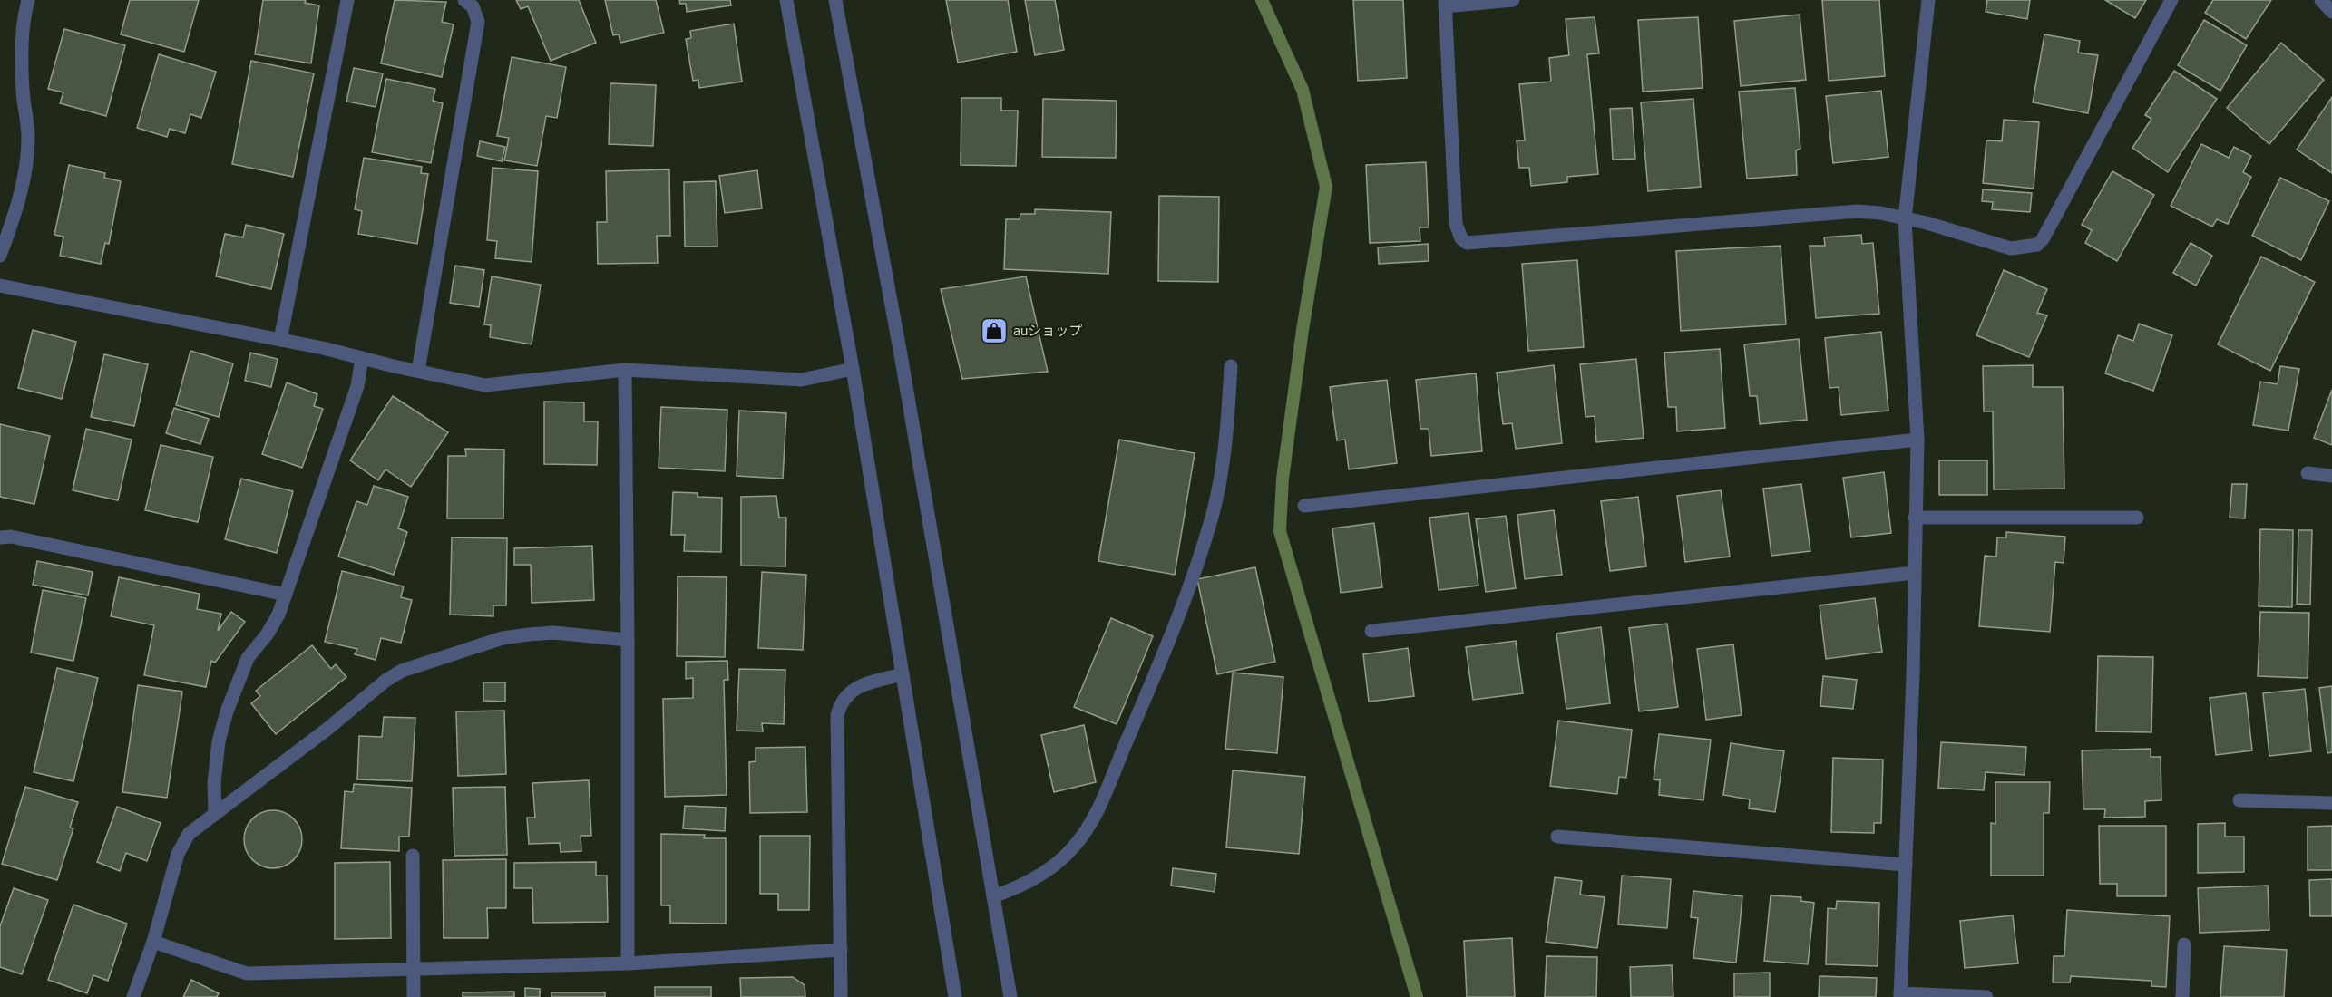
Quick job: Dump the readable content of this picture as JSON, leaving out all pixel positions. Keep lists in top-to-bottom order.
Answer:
{
  "places": {
    "shop": ["auショップ"]
  }
}
